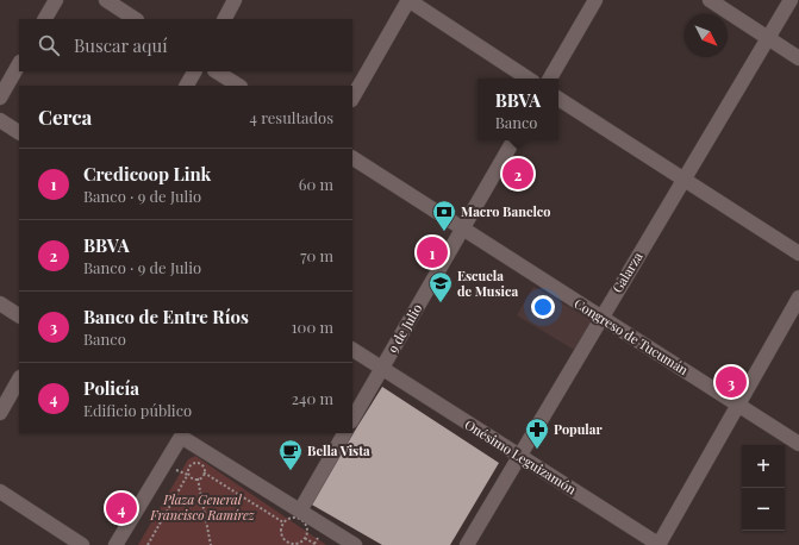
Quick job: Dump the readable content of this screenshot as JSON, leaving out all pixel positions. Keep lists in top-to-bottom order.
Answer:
{
  "streets": {
    "street": [
      "Galarza",
      "9 de Julio",
      "Congreso de Tucumán",
      "Onésimo Leguizamón"
    ]
  },
  "crossings": [
    ["Galarza", "Congreso de Tucumán"],
    ["Galarza", "Onésimo Leguizamón"],
    ["9 de Julio", "Congreso de Tucumán"],
    ["9 de Julio", "Onésimo Leguizamón"]
  ],
  "parks": ["Plaza General Francisco Ramírez"],
  "places": {
    "bank": ["Macro Banelco"],
    "school or university": ["Escuela de Musica"],
    "pharmacy": ["Popular"],
    "cafe": ["Bella Vista"]
  },
  "north": "bottom right",
  "page": {
    "search": "Buscar aquí",
    "popup": ["BBVA", "Banco"],
    "heading": ["Cerca", "4 resultados"],
    "list": [
      {
        "mark": "1",
        "name": "Credicoop Link",
        "note": "Banco · 9 de Julio",
        "value": "60 m"
      },
      {
        "mark": "2",
        "name": "BBVA",
        "note": "Banco · 9 de Julio",
        "value": "70 m"
      },
      {
        "mark": "3",
        "name": "Banco de Entre Ríos",
        "note": "Banco",
        "value": "100 m"
      },
      {
        "mark": "4",
        "name": "Policía",
        "note": "Edificio público",
        "value": "240 m"
      }
    ],
    "pins": [
      "2",
      "1",
      "3",
      "4"
    ],
    "map_buttons": ["+", "−"]
  }
}
